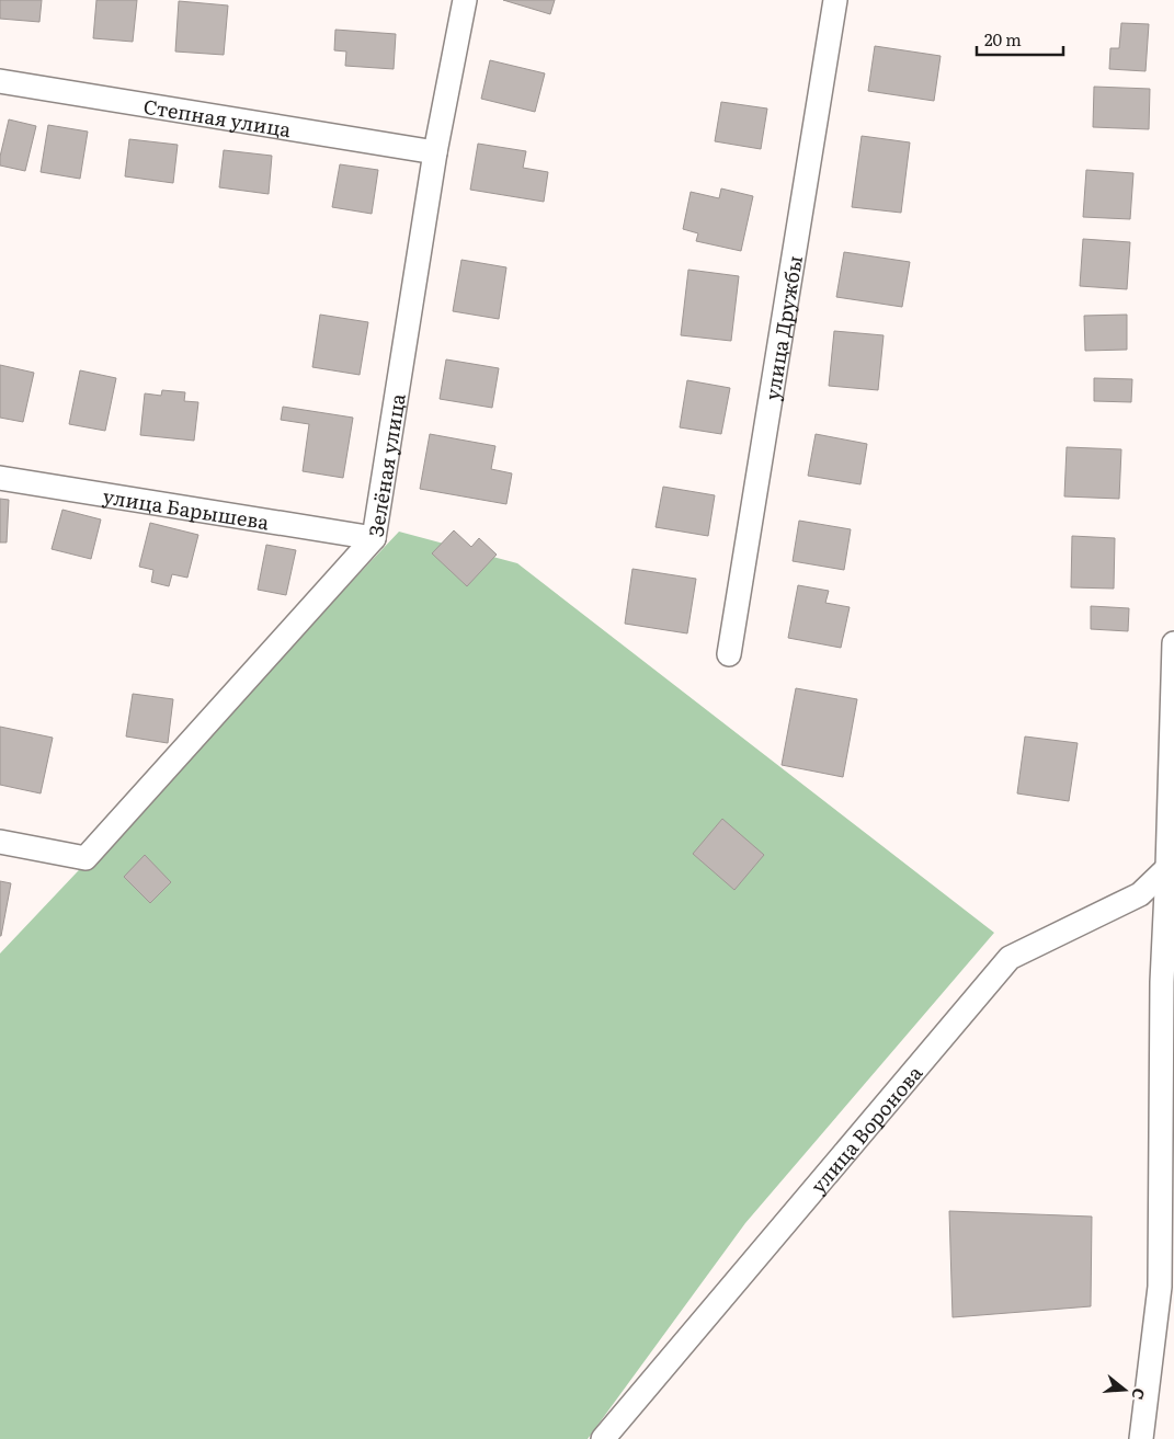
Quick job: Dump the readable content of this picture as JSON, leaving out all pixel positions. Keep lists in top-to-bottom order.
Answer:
{
  "streets": {
    "street": [
      "Степная улица",
      "улица Дружбы",
      "Зелёная улица",
      "улица Барышева",
      "улица Воронова"
    ]
  },
  "crossings": [
    ["Степная улица", "Зелёная улица"],
    ["Зелёная улица", "улица Барышева"]
  ],
  "scale_bar": "20 m",
  "north": "right"
}
